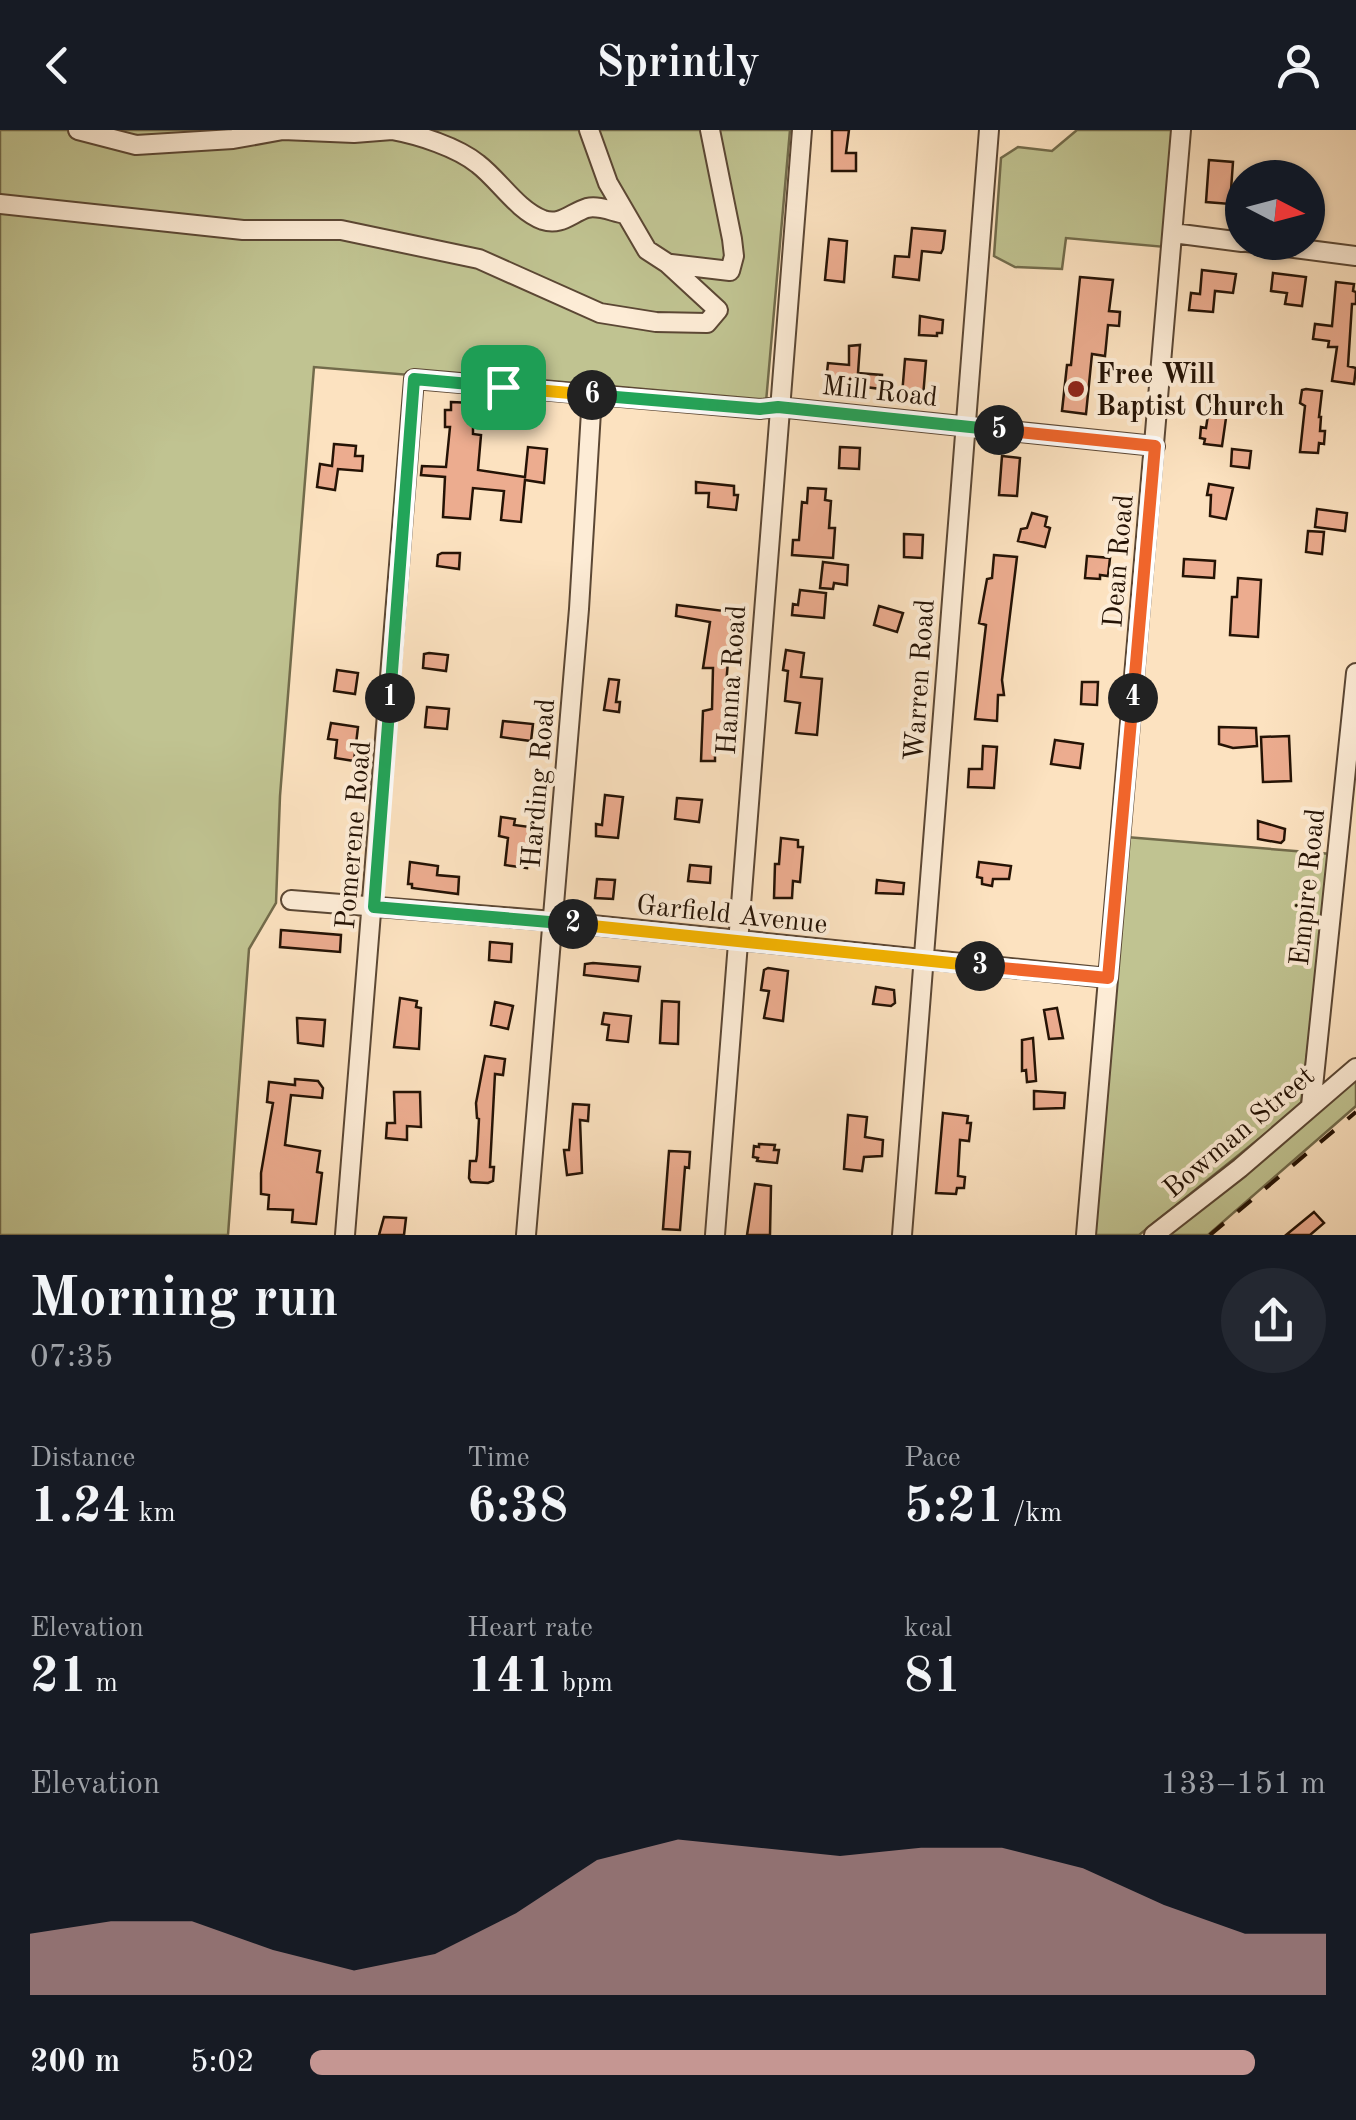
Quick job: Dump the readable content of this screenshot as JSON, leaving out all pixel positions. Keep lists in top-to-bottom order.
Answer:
{
  "streets": {
    "street": [
      "Mill Road",
      "Dean Road",
      "Hanna Road",
      "Warren Road",
      "Harding Road",
      "Pomerene Road",
      "Empire Road",
      "Garfield Avenue",
      "Bowman Street"
    ]
  },
  "crossings": [
    ["Mill Road", "Dean Road"],
    ["Mill Road", "Hanna Road"],
    ["Mill Road", "Warren Road"],
    ["Mill Road", "Harding Road"],
    ["Mill Road", "Pomerene Road"],
    ["Dean Road", "Garfield Avenue"],
    ["Hanna Road", "Garfield Avenue"],
    ["Warren Road", "Garfield Avenue"],
    ["Harding Road", "Garfield Avenue"],
    ["Pomerene Road", "Garfield Avenue"],
    ["Empire Road", "Bowman Street"]
  ],
  "places": ["Free Will Baptist Church"],
  "north": "right",
  "page": {
    "header": "Sprintly",
    "pins": [
      "6",
      "5",
      "1",
      "4",
      "2",
      "3"
    ],
    "heading": ["Morning run", "07:35"],
    "stats": [
      ["Distance", "1.24 km"],
      ["Time", "6:38"],
      ["Pace", "5:21 /km"],
      ["Elevation", "21 m"],
      ["Heart rate", "141 bpm"],
      ["kcal", "81"]
    ],
    "chart": ["Elevation", "133–151 m"],
    "list": [
      {
        "name": "200 m",
        "note": "5:02"
      }
    ]
  }
}
